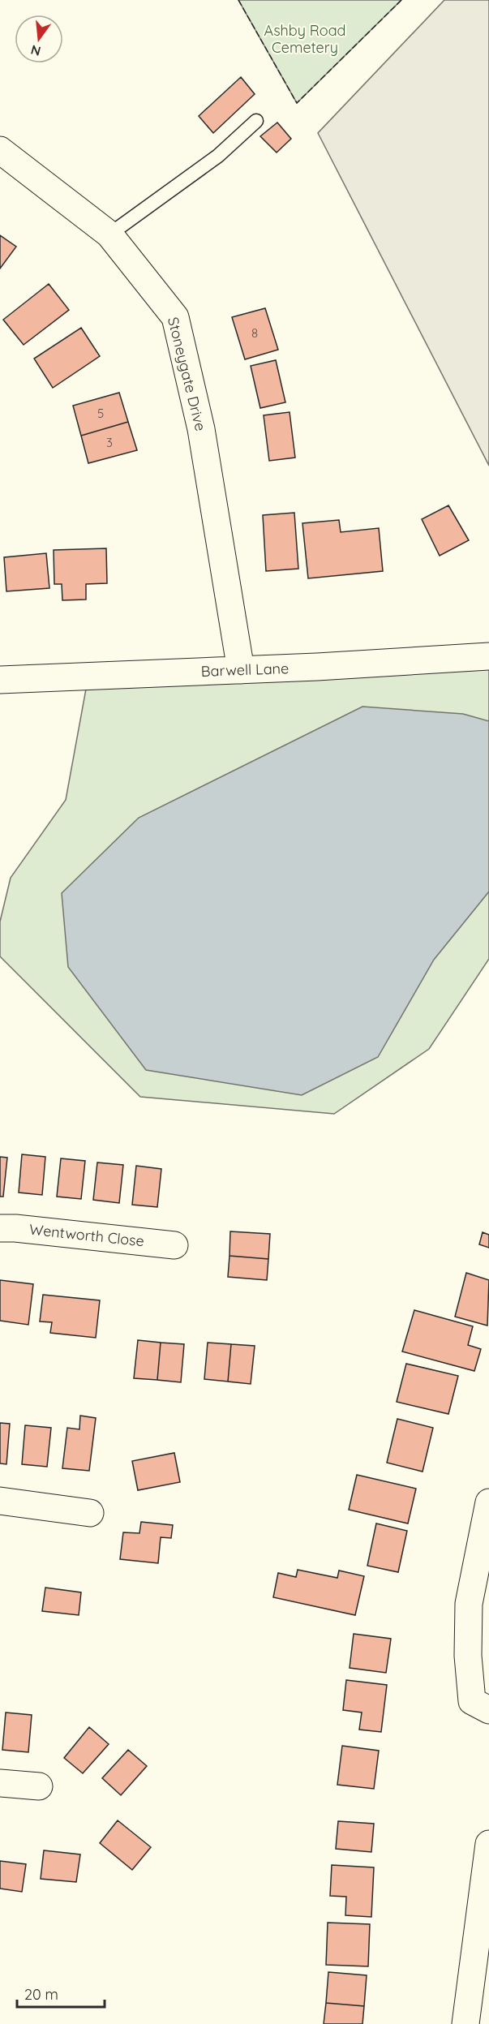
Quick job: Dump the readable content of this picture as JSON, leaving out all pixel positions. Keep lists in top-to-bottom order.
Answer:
{
  "streets": {
    "street": ["Stoneygate Drive", "Barwell Lane", "Wentworth Close"]
  },
  "crossings": [
    ["Stoneygate Drive", "Barwell Lane"]
  ],
  "parks": ["Ashby Road Cemetery"],
  "house_numbers": ["8", "5", "3"],
  "scale_bar": "20 m",
  "north": "bottom"
}
